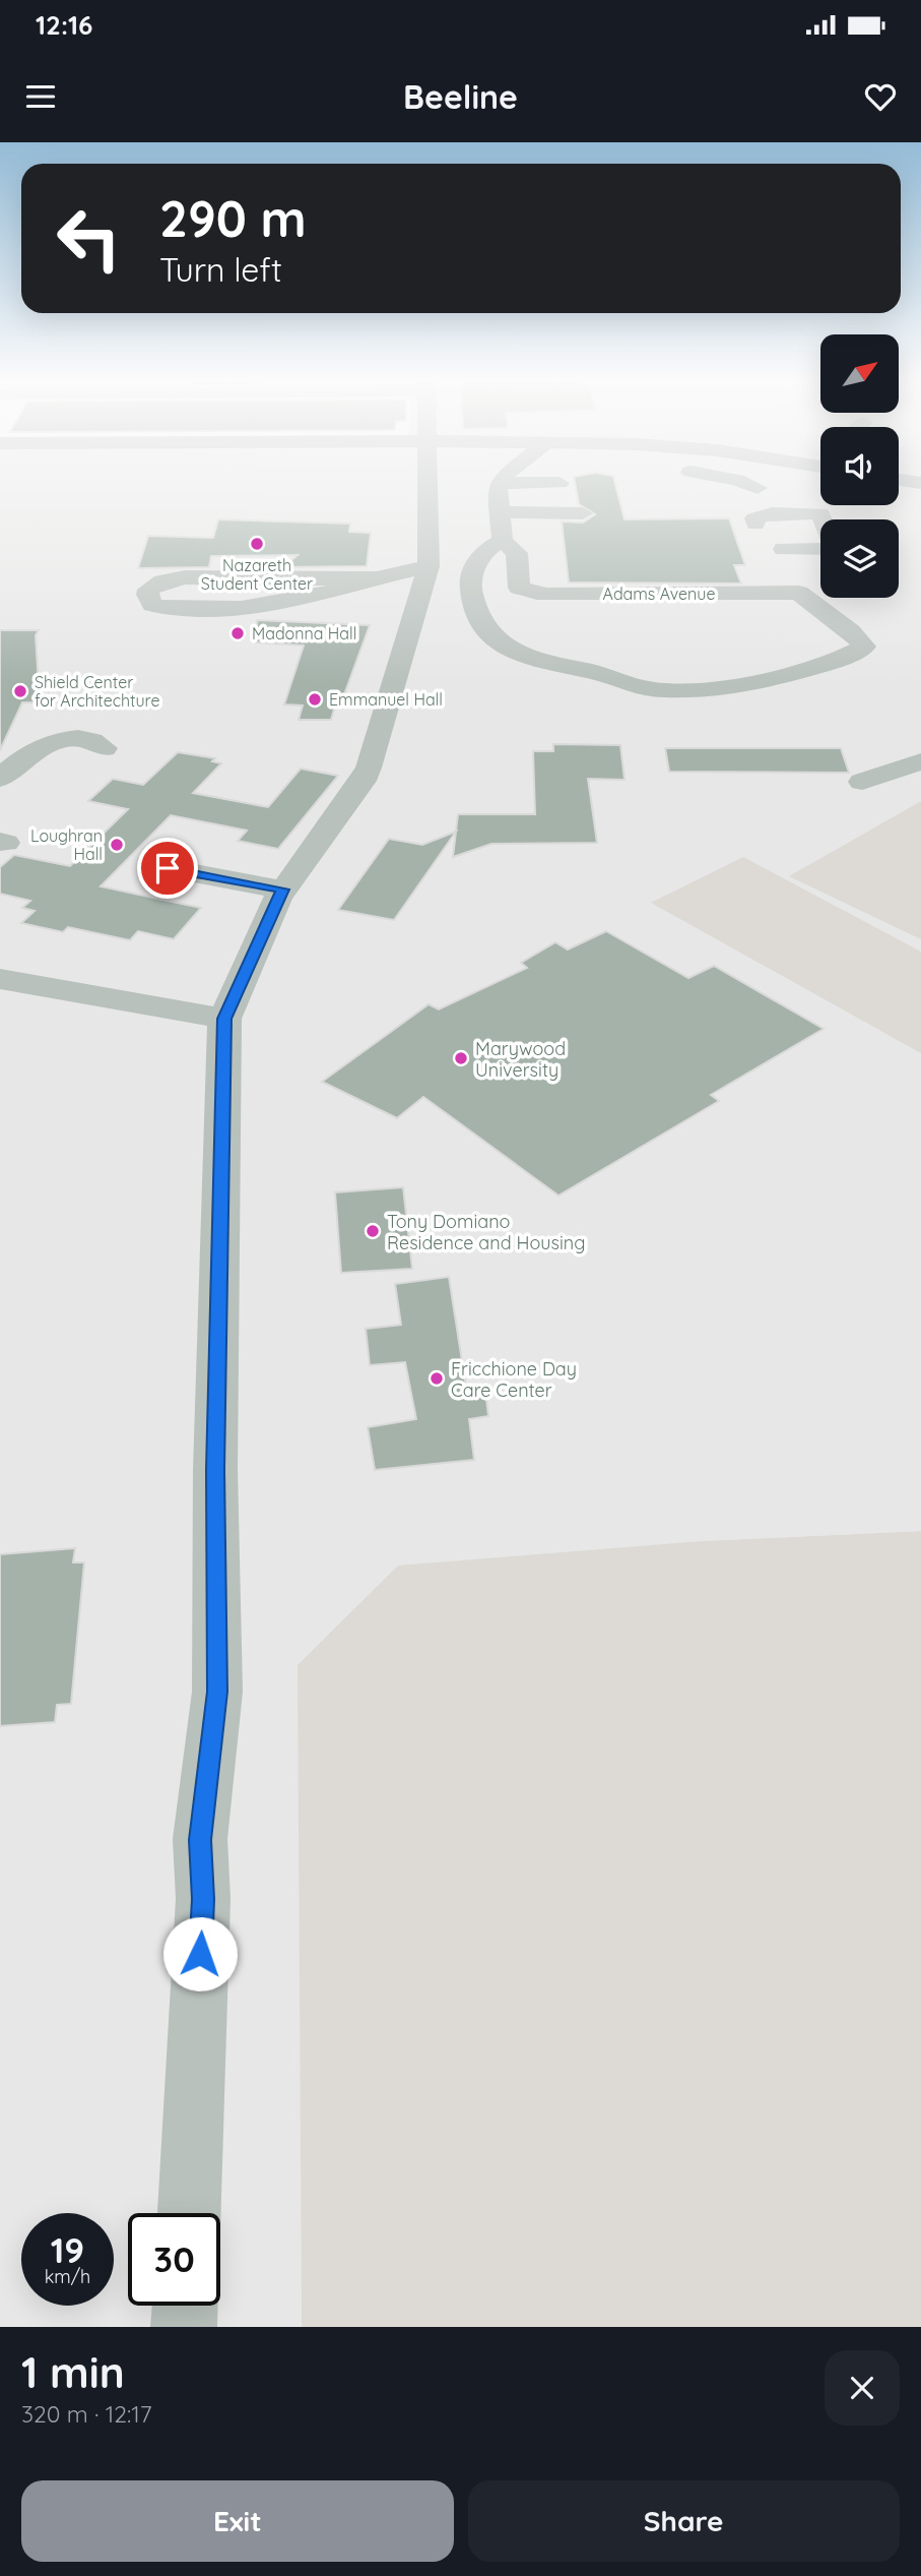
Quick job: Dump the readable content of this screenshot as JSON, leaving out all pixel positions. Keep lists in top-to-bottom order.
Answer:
{
  "streets": {
    "street": ["Adams Avenue"]
  },
  "places": [
    "Nazareth Student Center",
    "Madonna Hall",
    "Shield Center for Architechture",
    "Emmanuel Hall",
    "Loughran Hall",
    "Marywood University",
    "Tony Domiano Residence and Housing",
    "Fricchione Day Care Center"
  ],
  "north": "top right",
  "page": {
    "status": "12:16",
    "header": "Beeline",
    "turn": ["290 m", "Turn left"],
    "speed": "19 km/h",
    "limit": "30",
    "heading": ["1 min", "320 m · 12:17"],
    "buttons": ["Exit", "Share"]
  }
}
